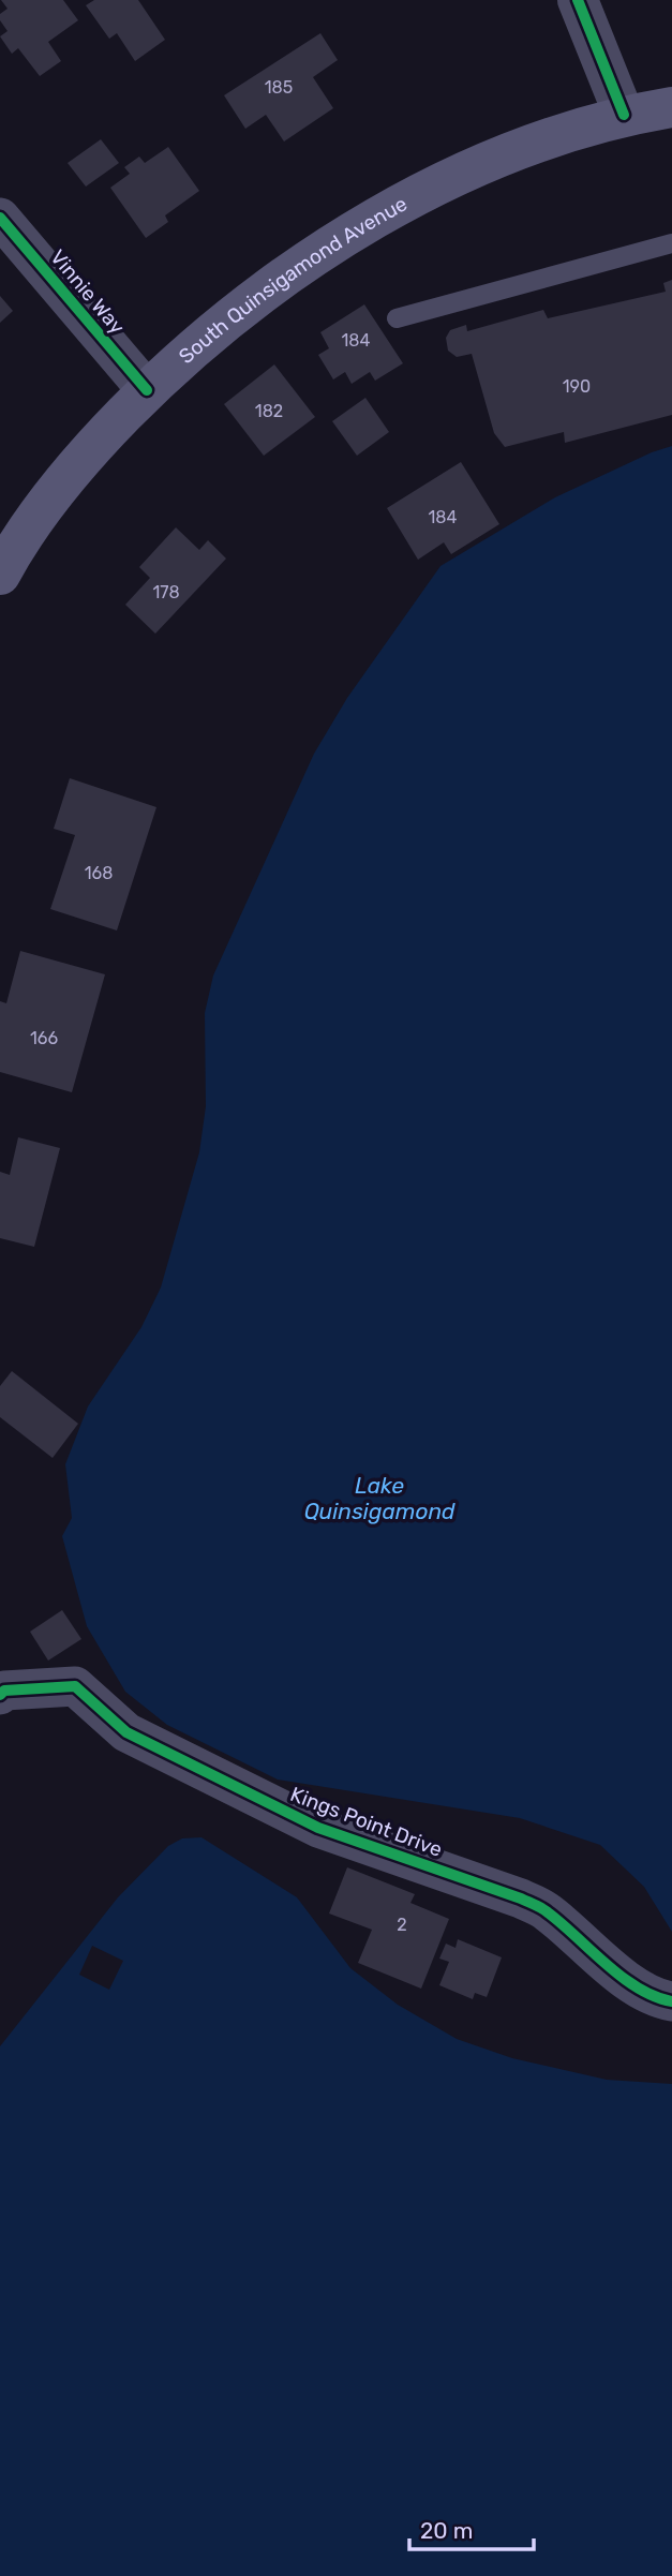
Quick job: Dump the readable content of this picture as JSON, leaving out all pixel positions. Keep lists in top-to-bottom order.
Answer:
{
  "streets": {
    "main road": ["South Quinsigamond Avenue"],
    "street": ["Vinnie Way", "Kings Point Drive"]
  },
  "crossings": [
    ["South Quinsigamond Avenue", "Vinnie Way"]
  ],
  "water": ["Lake Quinsigamond"],
  "house_numbers": [
    "185",
    "184",
    "190",
    "182",
    "184",
    "178",
    "168",
    "166",
    "2"
  ],
  "scale_bar": "20 m"
}
